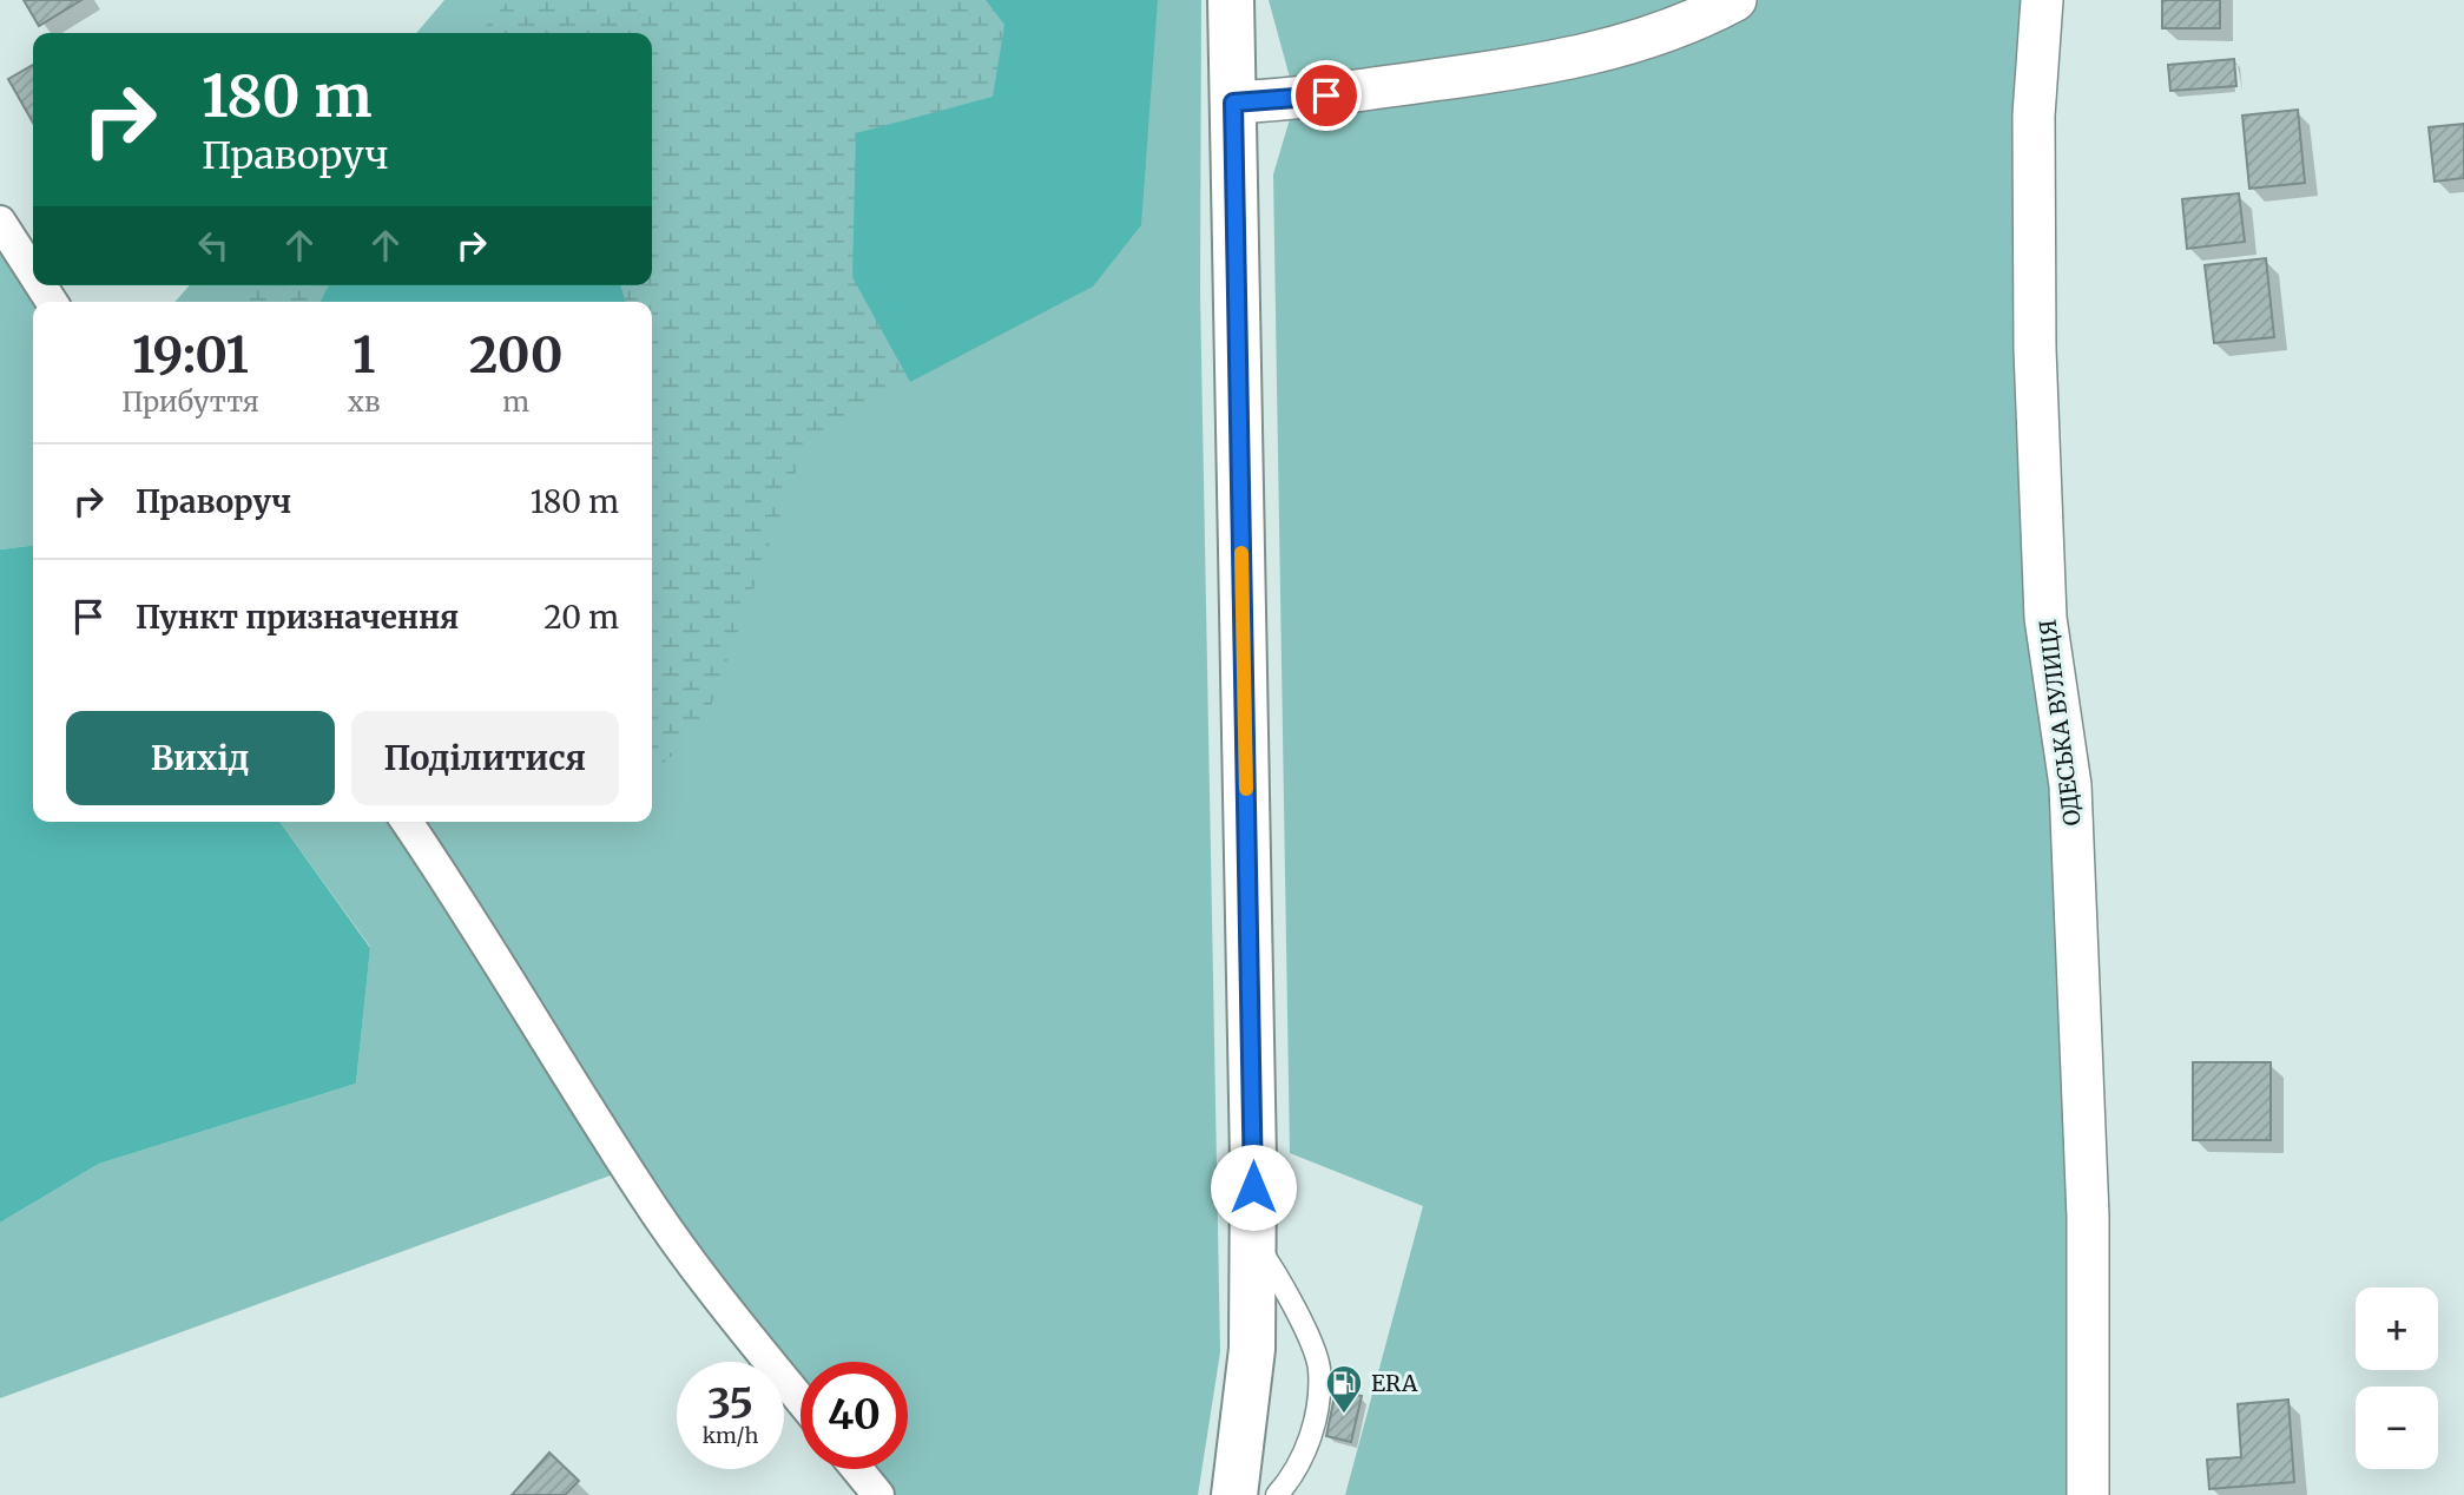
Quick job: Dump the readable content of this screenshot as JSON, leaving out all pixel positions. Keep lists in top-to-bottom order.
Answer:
{
  "streets": {
    "street": ["ОДЕСЬКА ВУЛИЦЯ"]
  },
  "places": {
    "fuel station": ["ERA"]
  },
  "page": {
    "turn": ["180 m", "Праворуч"],
    "eta": [
      "19:01",
      "Прибуття",
      "1",
      "хв",
      "200",
      "m"
    ],
    "list": [
      {
        "name": "Праворуч",
        "value": "180 m"
      },
      {
        "name": "Пункт призначення",
        "value": "20 m"
      }
    ],
    "buttons": ["Вихід", "Поділитися"],
    "map_buttons": ["+", "−"],
    "speed": "35 km/h",
    "limit": "40"
  }
}
